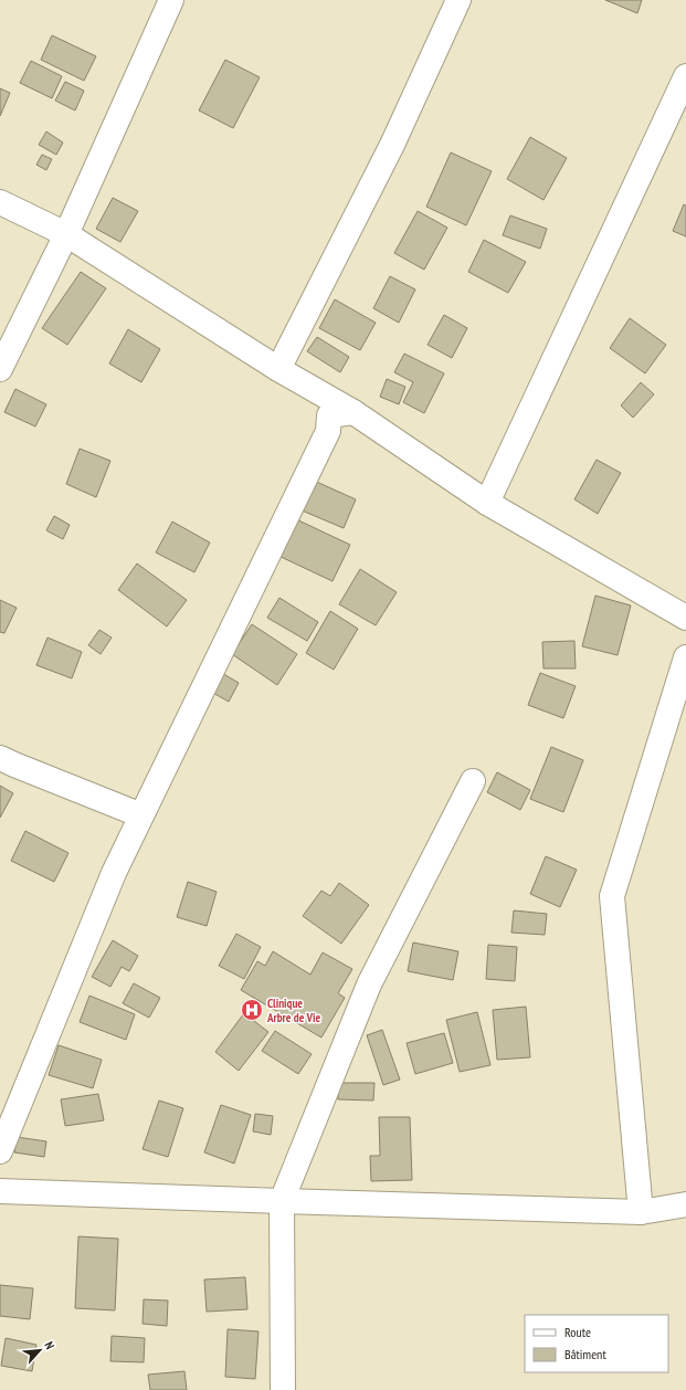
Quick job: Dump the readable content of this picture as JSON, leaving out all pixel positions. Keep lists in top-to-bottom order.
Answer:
{
  "places": {
    "hospital": ["Clinique Arbre de Vie"]
  },
  "legend": ["Route", "Bâtiment"],
  "north": "top right"
}
